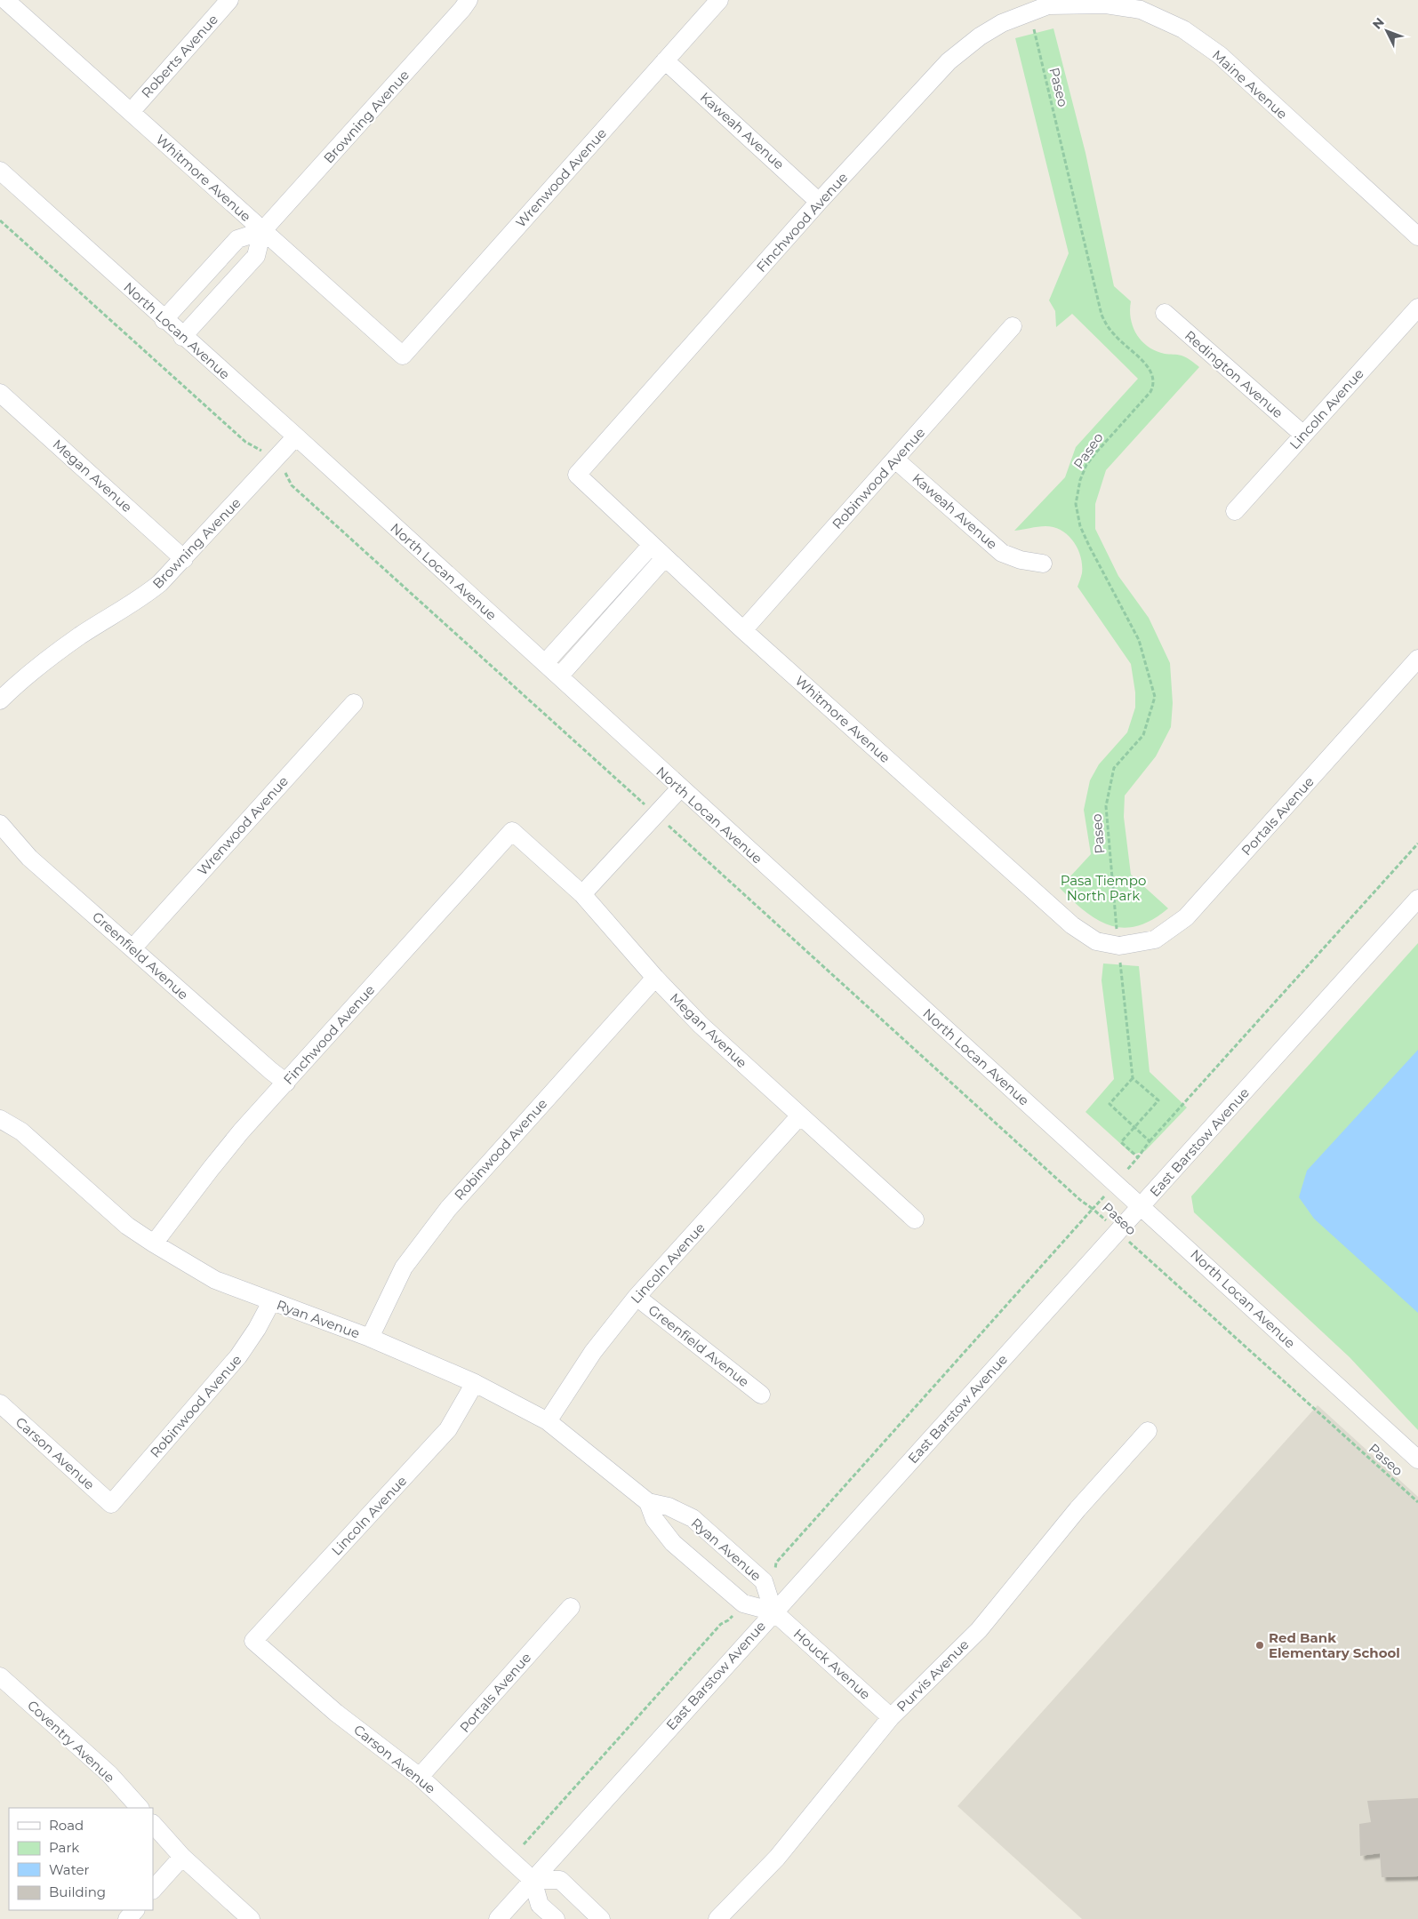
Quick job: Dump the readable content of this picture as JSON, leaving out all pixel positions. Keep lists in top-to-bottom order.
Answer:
{
  "streets": {
    "street": [
      "Roberts Avenue",
      "Maine Avenue",
      "Browning Avenue",
      "Kaweah Avenue",
      "Whitmore Avenue",
      "Wrenwood Avenue",
      "Finchwood Avenue",
      "North Locan Avenue",
      "Redington Avenue",
      "Lincoln Avenue",
      "Megan Avenue",
      "Robinwood Avenue",
      "Portals Avenue",
      "Greenfield Avenue",
      "East Barstow Avenue",
      "Ryan Avenue",
      "Carson Avenue",
      "Houck Avenue",
      "Purvis Avenue",
      "Coventry Avenue"
    ],
    "path": ["Paseo"]
  },
  "crossings": [
    ["Roberts Avenue", "Whitmore Avenue"],
    ["Maine Avenue", "Finchwood Avenue"],
    ["Paseo", "Whitmore Avenue"],
    ["Paseo", "Finchwood Avenue"],
    ["Paseo", "North Locan Avenue"],
    ["Paseo", "Portals Avenue"],
    ["Paseo", "East Barstow Avenue"],
    ["Browning Avenue", "Whitmore Avenue"],
    ["Browning Avenue", "North Locan Avenue"],
    ["Browning Avenue", "Megan Avenue"],
    ["Kaweah Avenue", "Wrenwood Avenue"],
    ["Kaweah Avenue", "Finchwood Avenue"],
    ["Kaweah Avenue", "Robinwood Avenue"],
    ["Whitmore Avenue", "Wrenwood Avenue"],
    ["Whitmore Avenue", "Finchwood Avenue"],
    ["Whitmore Avenue", "Robinwood Avenue"],
    ["Whitmore Avenue", "Portals Avenue"],
    ["Wrenwood Avenue", "Greenfield Avenue"],
    ["Finchwood Avenue", "Megan Avenue"],
    ["Finchwood Avenue", "Greenfield Avenue"],
    ["Finchwood Avenue", "Ryan Avenue"],
    ["North Locan Avenue", "East Barstow Avenue"],
    ["Redington Avenue", "Lincoln Avenue"],
    ["Lincoln Avenue", "Megan Avenue"],
    ["Lincoln Avenue", "Greenfield Avenue"],
    ["Lincoln Avenue", "Ryan Avenue"],
    ["Lincoln Avenue", "Carson Avenue"],
    ["Megan Avenue", "Robinwood Avenue"],
    ["Robinwood Avenue", "Ryan Avenue"],
    ["Robinwood Avenue", "Carson Avenue"],
    ["Portals Avenue", "Carson Avenue"],
    ["East Barstow Avenue", "Ryan Avenue"],
    ["East Barstow Avenue", "Carson Avenue"],
    ["East Barstow Avenue", "Houck Avenue"],
    ["Ryan Avenue", "Houck Avenue"],
    ["Houck Avenue", "Purvis Avenue"]
  ],
  "parks": ["Pasa Tiempo North Park"],
  "places": ["Red Bank Elementary School"],
  "legend": [
    "Road",
    "Park",
    "Water",
    "Building"
  ],
  "north": "top left"
}
